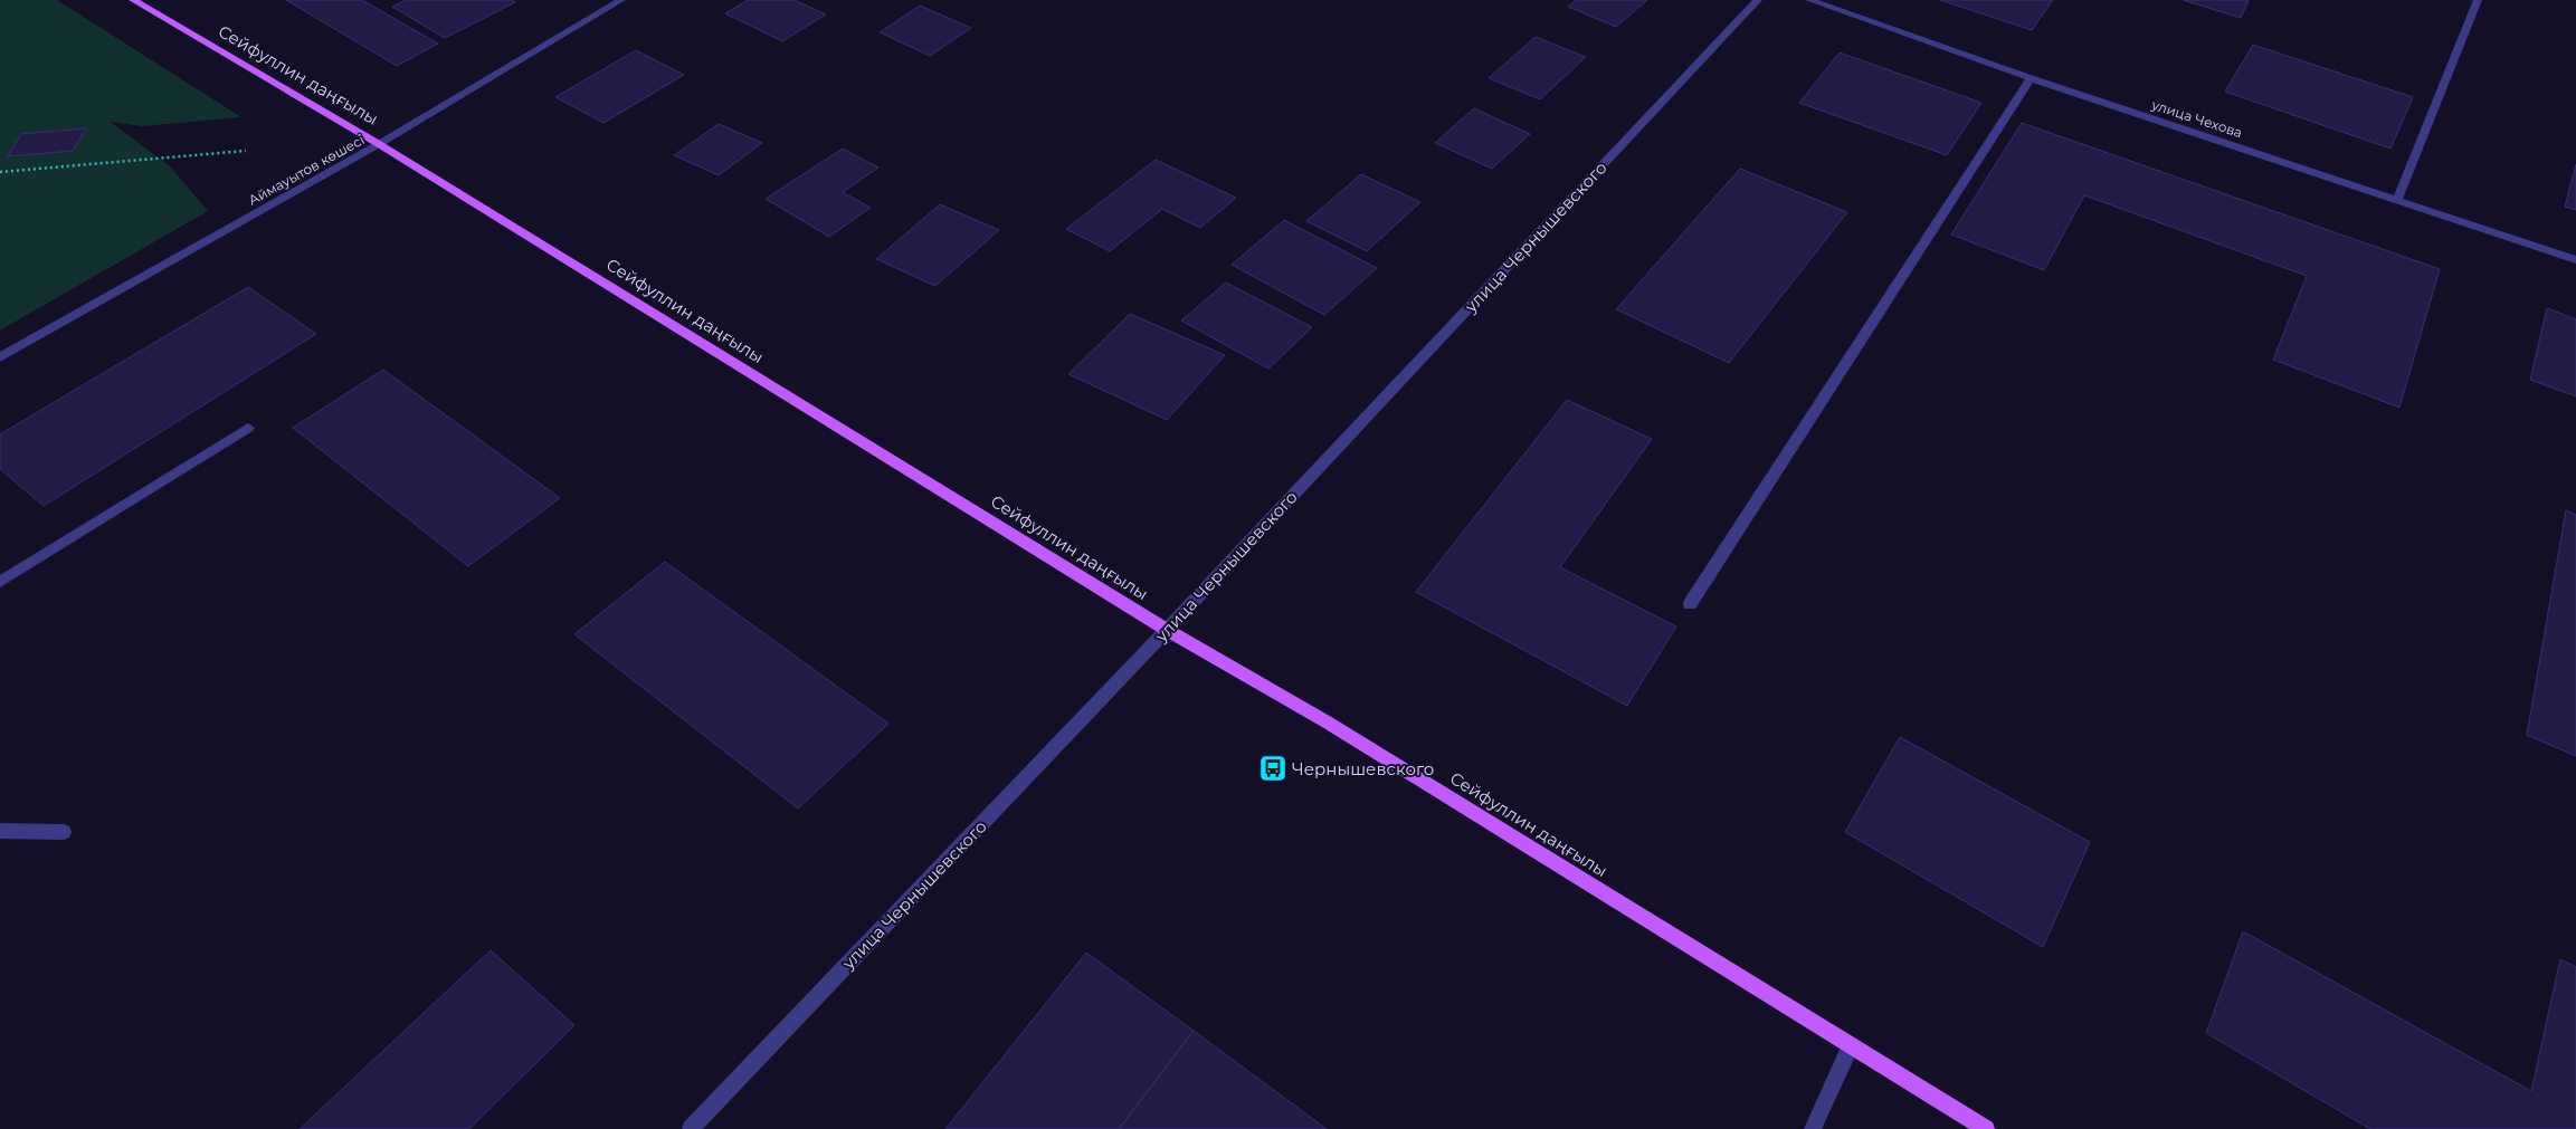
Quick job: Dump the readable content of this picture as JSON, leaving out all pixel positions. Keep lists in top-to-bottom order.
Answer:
{
  "streets": {
    "main road": ["Сейфуллин даңғылы"],
    "street": ["улица Чехова", "Аймауытов көшесі", "улица Чернышевского"]
  },
  "crossings": [
    ["Сейфуллин даңғылы", "Аймауытов көшесі"],
    ["Сейфуллин даңғылы", "улица Чернышевского"]
  ],
  "places": {
    "bus stop": ["Чернышевского"]
  }
}
